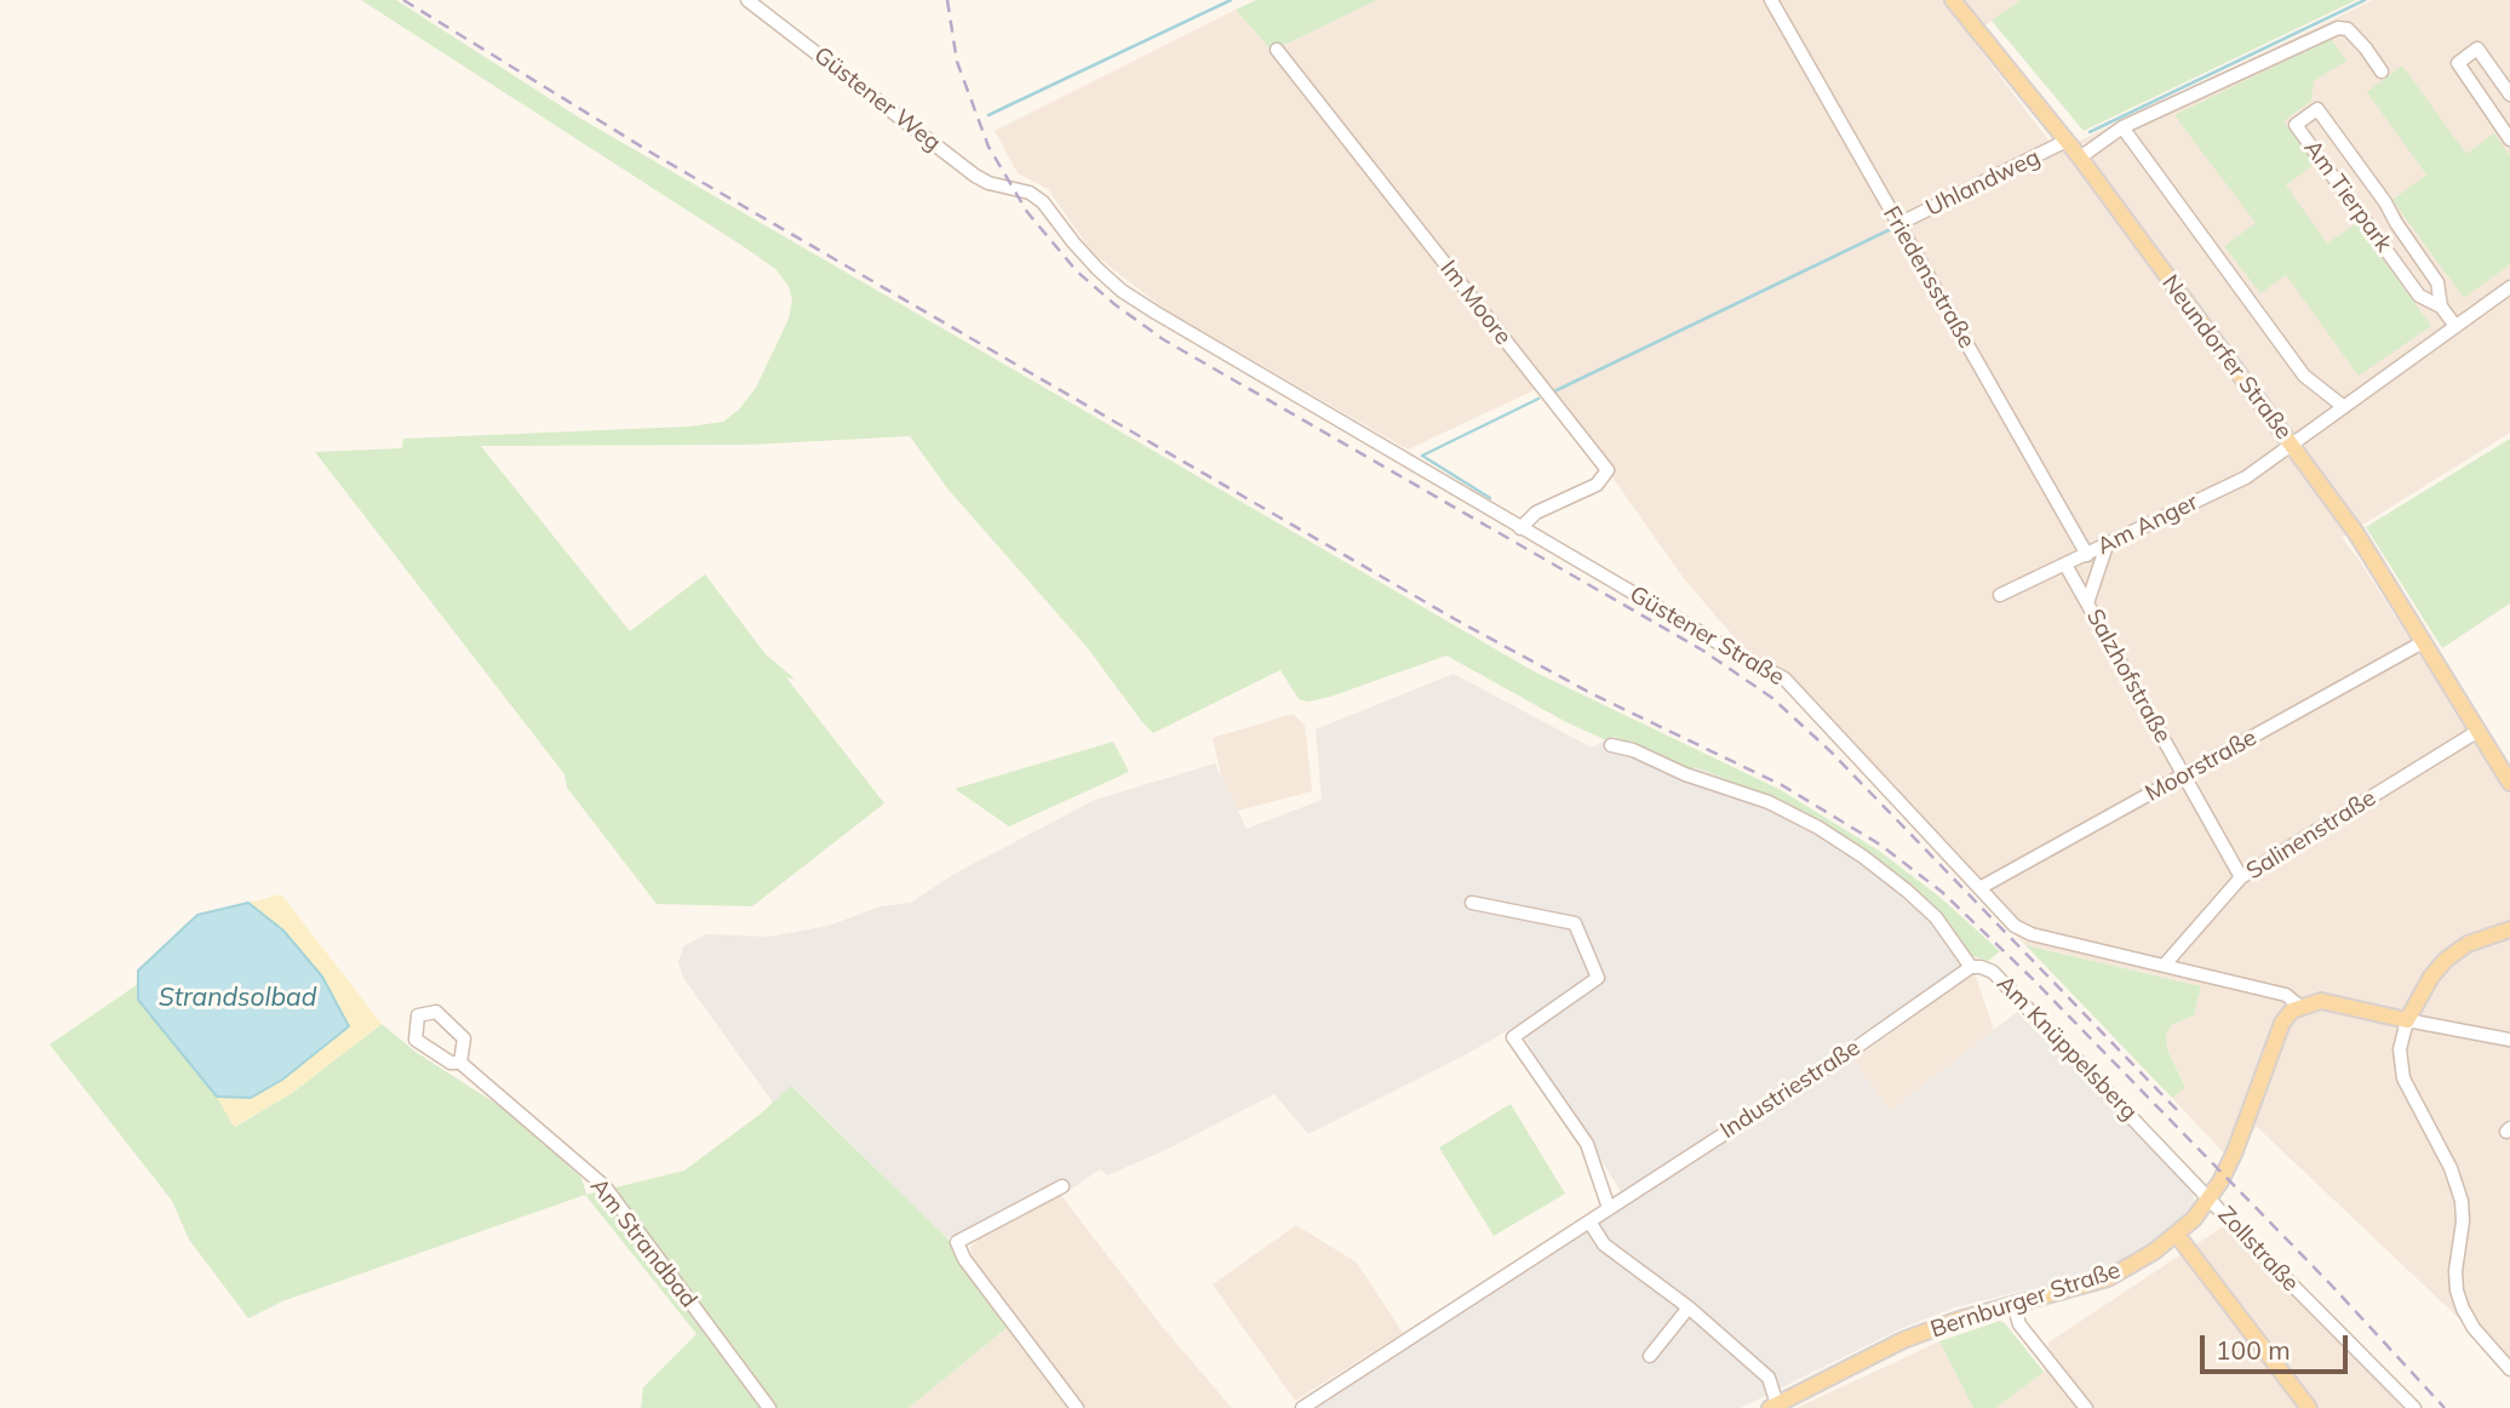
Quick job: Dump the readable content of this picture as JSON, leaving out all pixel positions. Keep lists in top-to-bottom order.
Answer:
{
  "streets": {
    "main road": ["Neundorfer Straße", "Güstener Straße", "Bernburger Straße"],
    "street": [
      "Güstener Weg",
      "Uhlandweg",
      "Am Tierpark",
      "Friedensstraße",
      "Im Moore",
      "Am Anger",
      "Salzhofstraße",
      "Moorstraße",
      "Salinenstraße",
      "Am Knüppelsberg",
      "Industriestraße",
      "Am Strandbad",
      "Zollstraße"
    ]
  },
  "crossings": [
    ["Güstener Weg", "Güstener Straße"],
    ["Uhlandweg", "Friedensstraße"],
    ["Uhlandweg", "Neundorfer Straße"],
    ["Friedensstraße", "Am Anger"],
    ["Im Moore", "Güstener Straße"],
    ["Neundorfer Straße", "Am Anger"],
    ["Neundorfer Straße", "Moorstraße"],
    ["Neundorfer Straße", "Salinenstraße"],
    ["Am Anger", "Salzhofstraße"],
    ["Güstener Straße", "Moorstraße"],
    ["Güstener Straße", "Salinenstraße"],
    ["Güstener Straße", "Bernburger Straße"],
    ["Salzhofstraße", "Moorstraße"],
    ["Salzhofstraße", "Salinenstraße"],
    ["Am Knüppelsberg", "Industriestraße"],
    ["Am Knüppelsberg", "Zollstraße"],
    ["Am Knüppelsberg", "Bernburger Straße"],
    ["Zollstraße", "Bernburger Straße"]
  ],
  "water": ["Strandsolbad"],
  "scale_bar": "100 m"
}
